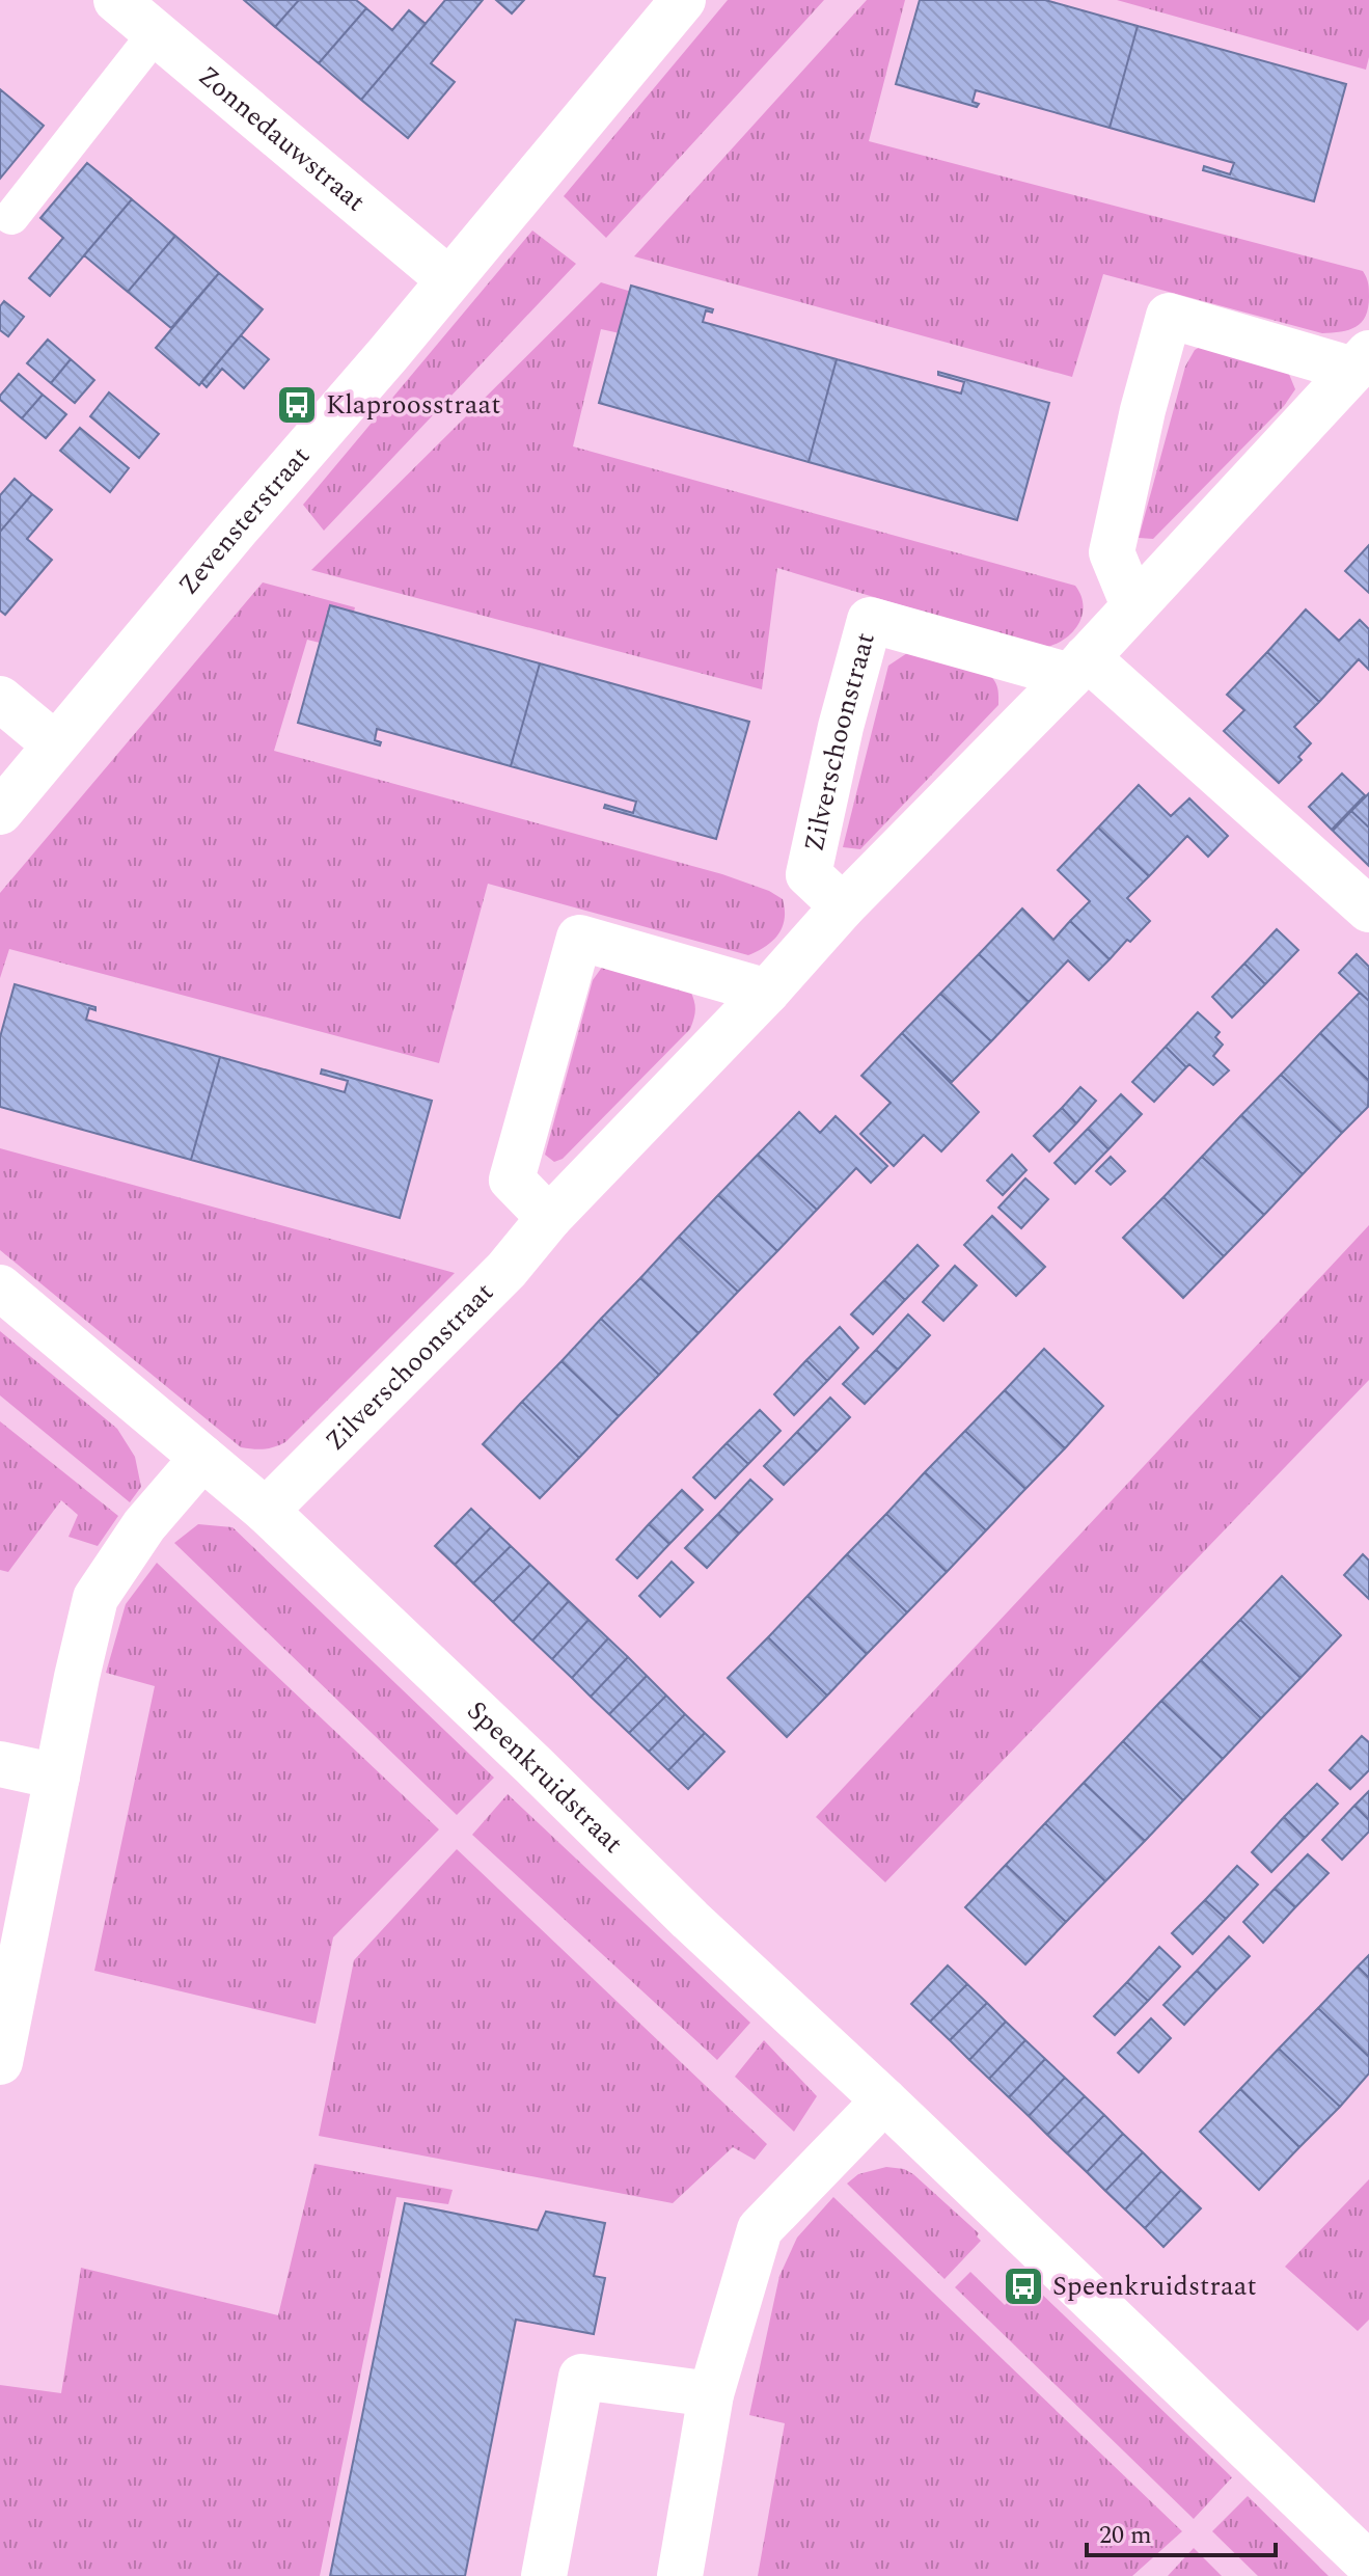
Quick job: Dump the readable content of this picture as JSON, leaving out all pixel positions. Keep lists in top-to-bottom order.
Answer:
{
  "streets": {
    "street": [
      "Zonnedauwstraat",
      "Zevensterstraat",
      "Zilverschoonstraat",
      "Speenkruidstraat"
    ]
  },
  "crossings": [
    ["Zonnedauwstraat", "Zevensterstraat"],
    ["Zilverschoonstraat", "Speenkruidstraat"]
  ],
  "places": {
    "bus stop": ["Klaproosstraat", "Speenkruidstraat"]
  },
  "scale_bar": "20 m"
}
